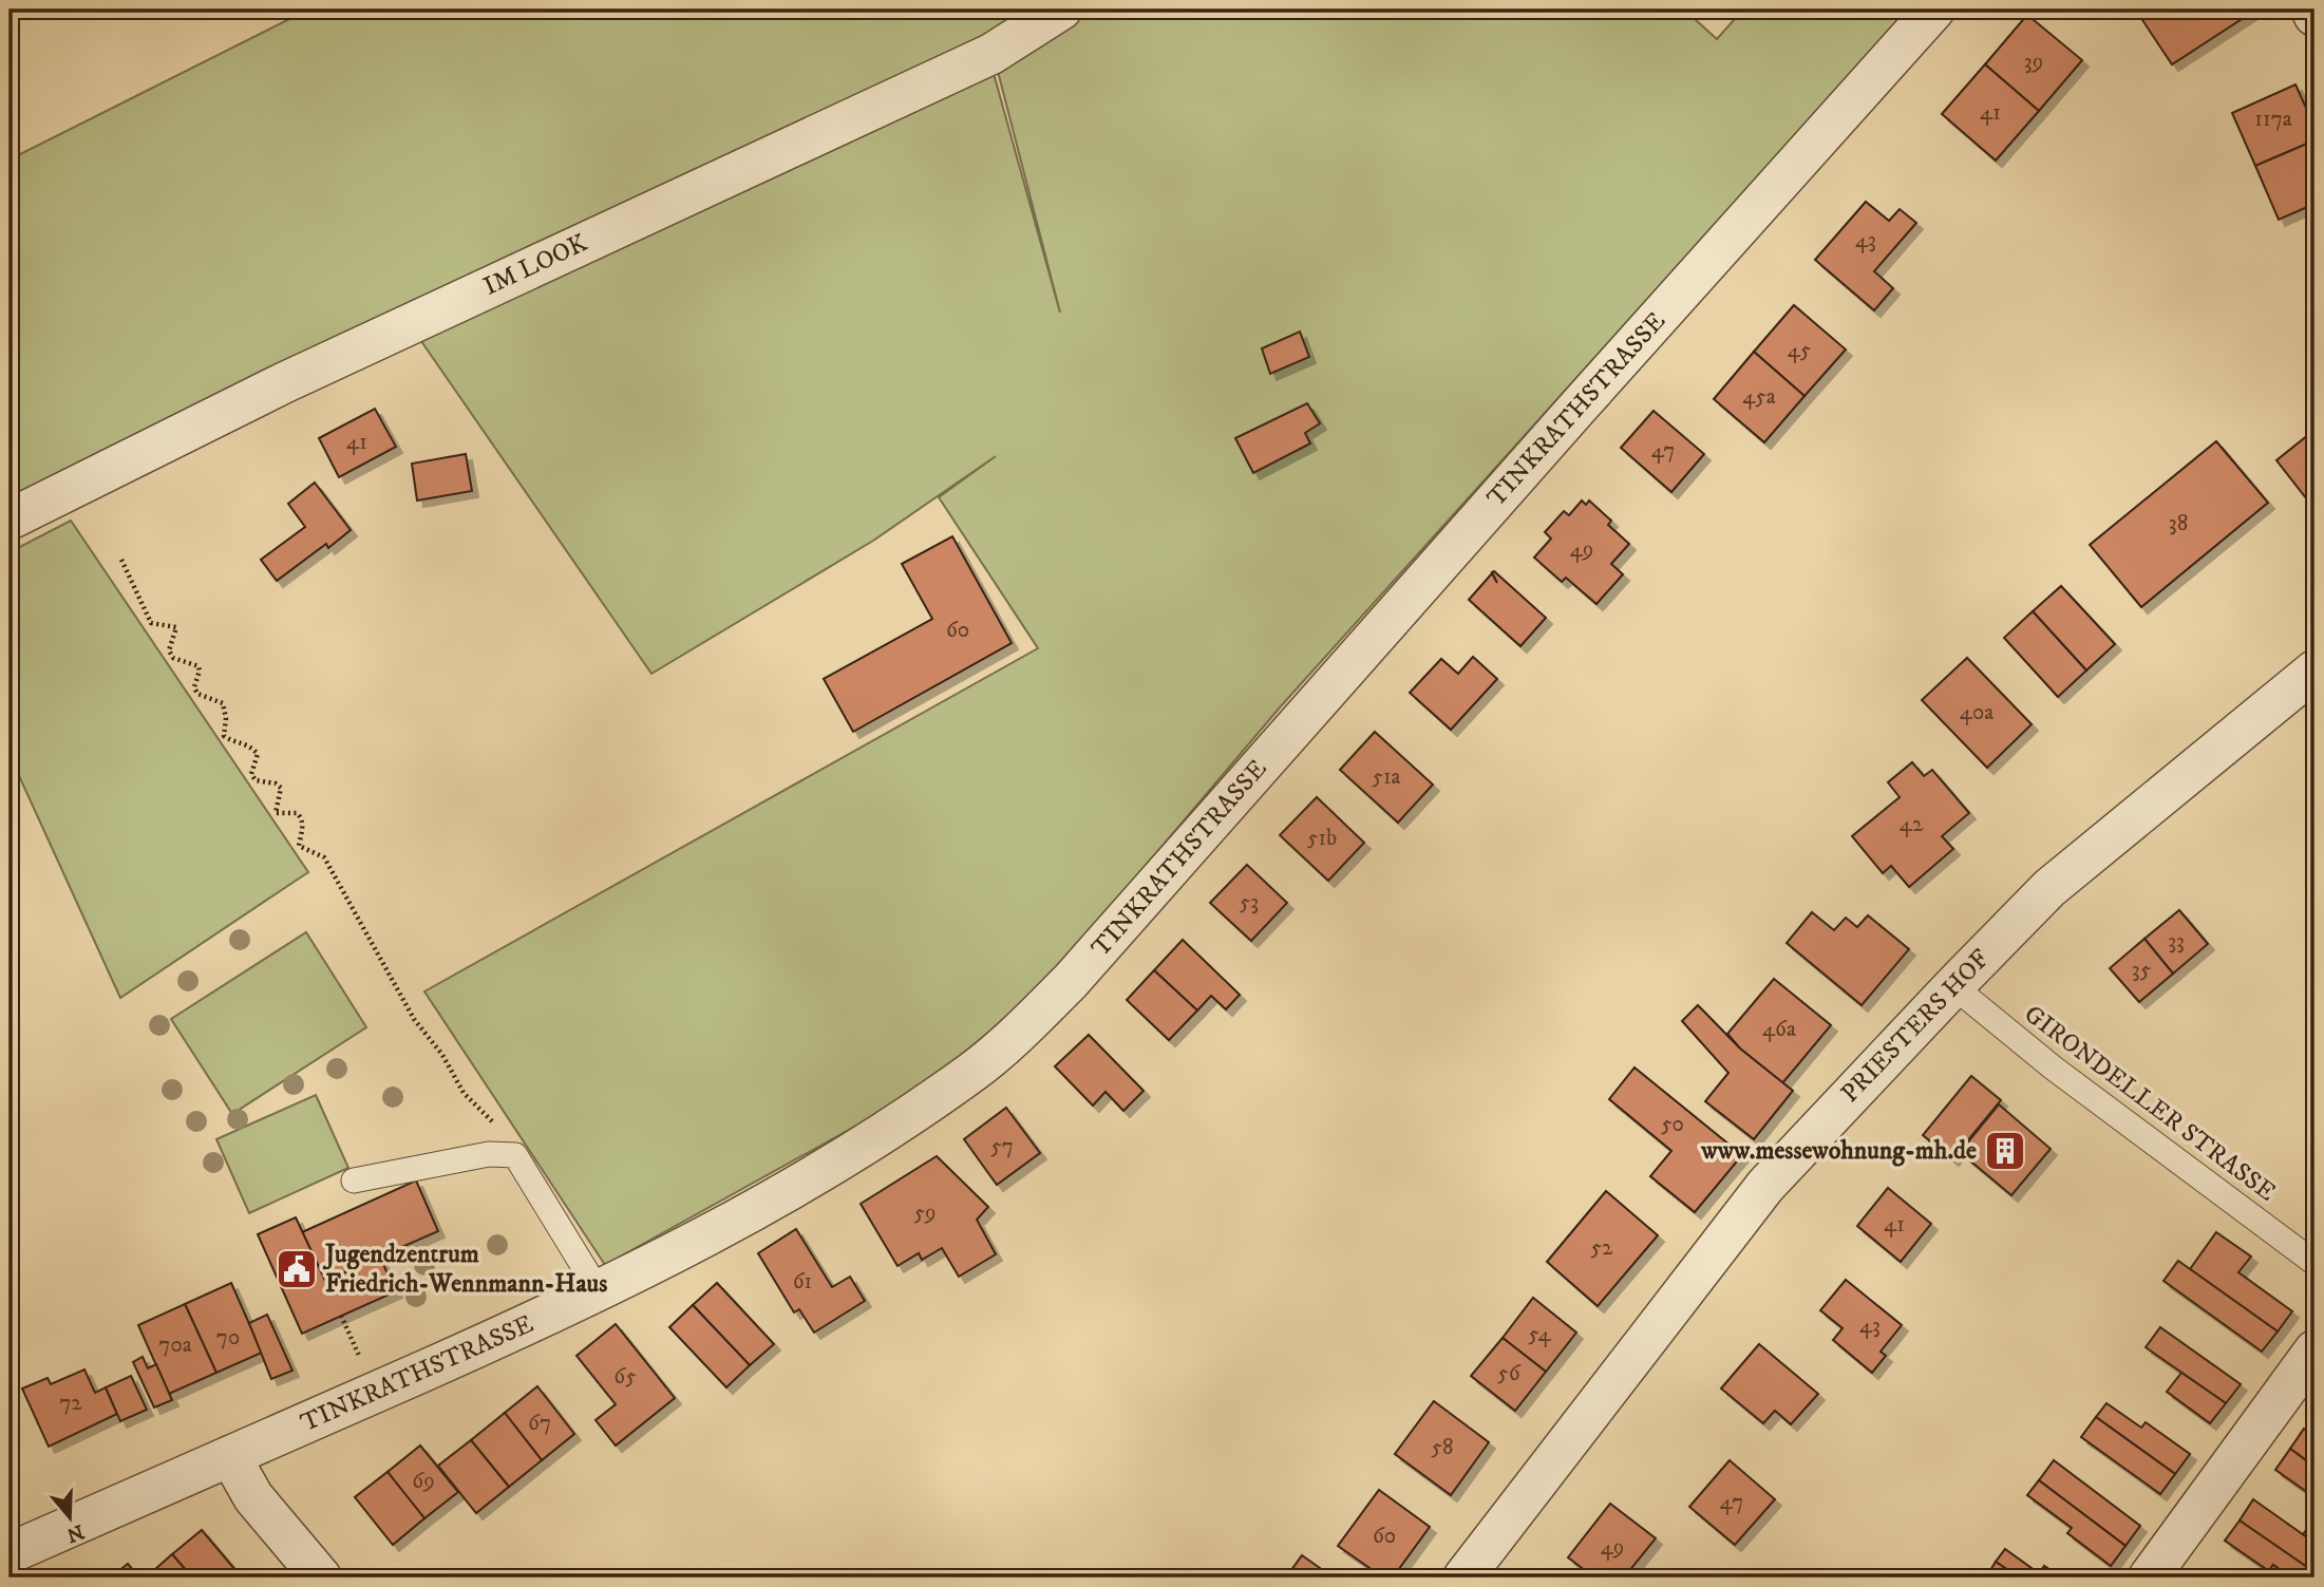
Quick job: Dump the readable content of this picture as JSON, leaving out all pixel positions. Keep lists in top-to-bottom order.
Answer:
{
  "streets": {
    "street": ["IM LOOK", "TINKRATHSTRASSE", "PRIESTERS HOF"],
    "lane": ["GIRONDELLER STRASSE"]
  },
  "crossings": [
    ["PRIESTERS HOF", "GIRONDELLER STRASSE"]
  ],
  "places": {
    "building": ["www.messewohnung-mh.de"],
    "public building": ["Jugendzentrum Friedrich-Wennmann-Haus"]
  },
  "house_numbers": [
    "39",
    "41",
    "117a",
    "43",
    "45",
    "45a",
    "41",
    "47",
    "38",
    "49",
    "60",
    "40a",
    "51a",
    "42",
    "51b",
    "53",
    "33",
    "35",
    "46a",
    "50",
    "57",
    "59",
    "41",
    "52",
    "61",
    "43",
    "54",
    "70",
    "70a",
    "56",
    "65",
    "72",
    "67",
    "58",
    "69",
    "47",
    "60",
    "49"
  ],
  "north": "bottom"
}
